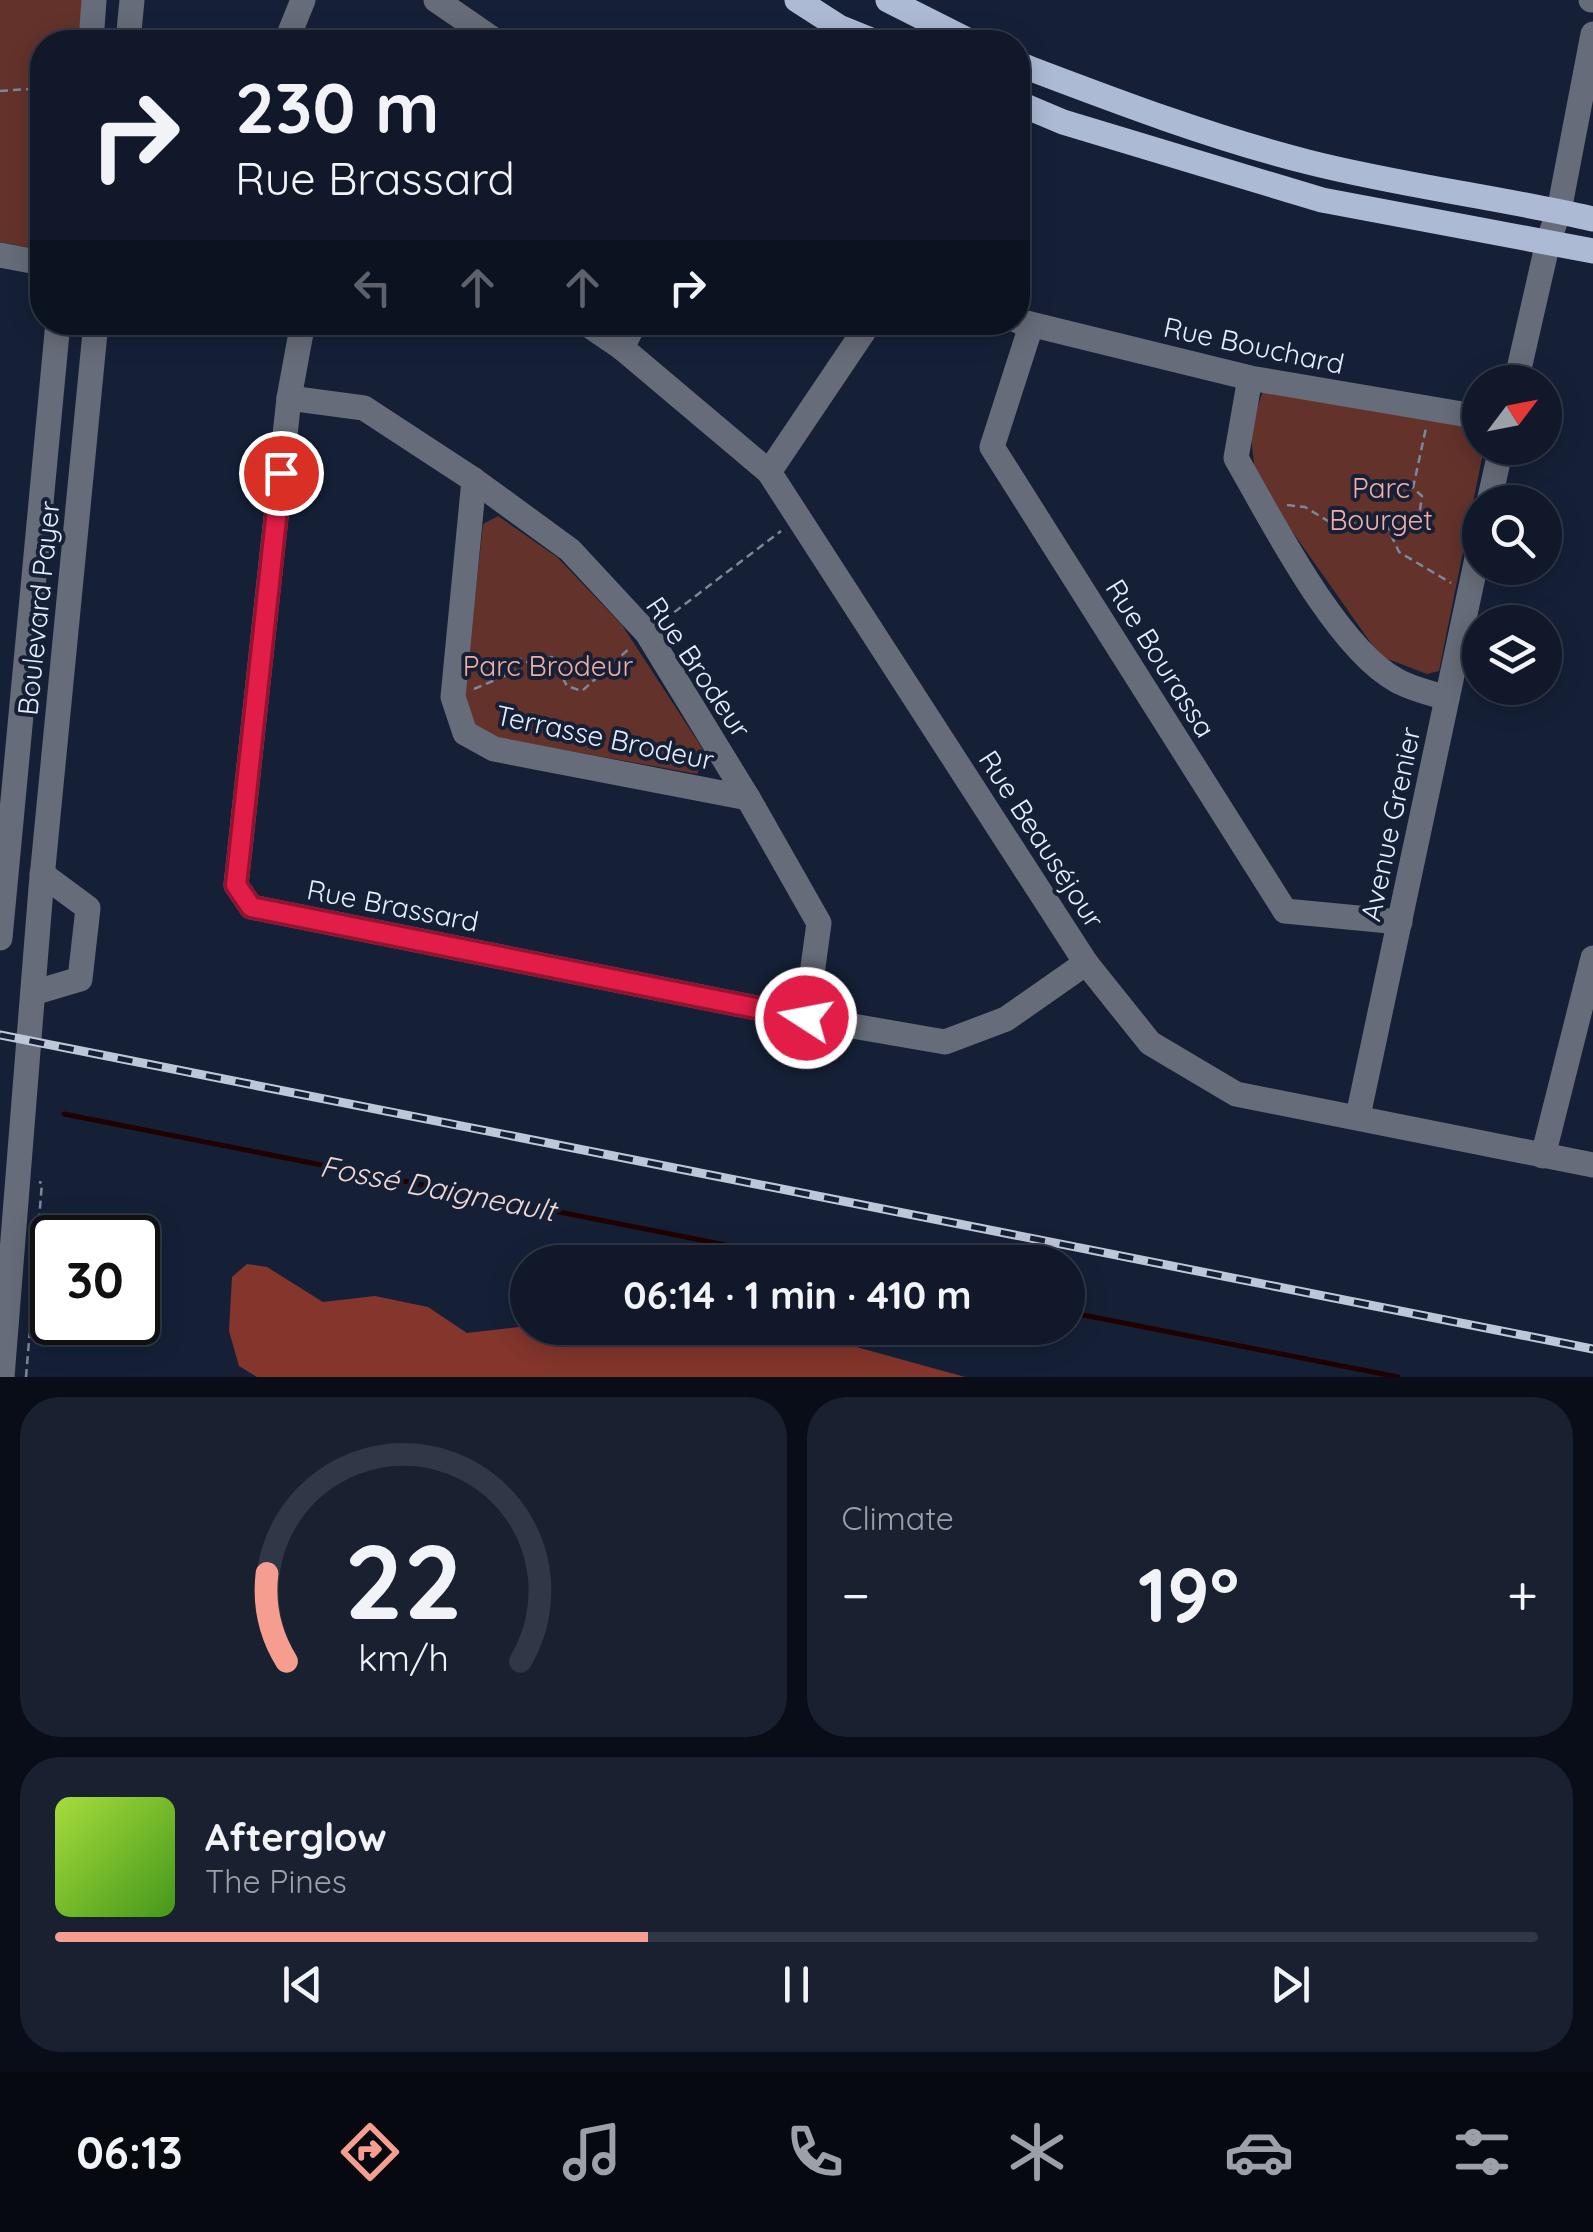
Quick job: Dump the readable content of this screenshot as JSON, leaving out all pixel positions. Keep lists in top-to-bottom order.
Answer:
{
  "streets": {
    "street": [
      "Rue Bouchard",
      "Boulevard Payer",
      "Rue Bourassa",
      "Rue Brodeur",
      "Terrasse Brodeur",
      "Avenue Grenier",
      "Rue Beauséjour",
      "Rue Brassard"
    ]
  },
  "crossings": [
    ["Rue Bourassa", "Avenue Grenier"],
    ["Rue Brodeur", "Terrasse Brodeur"],
    ["Rue Brodeur", "Rue Brassard"],
    ["Avenue Grenier", "Rue Beauséjour"],
    ["Rue Beauséjour", "Rue Brassard"]
  ],
  "water": ["Fossé Daigneault"],
  "parks": ["Parc Bourget", "Parc Brodeur"],
  "north": "top right",
  "page": {
    "turn": ["230 m", "Rue Brassard"],
    "limit": "30",
    "trip": "06:14 · 1 min · 410 m",
    "tile": "Climate",
    "heat": ["−", "19°", "+"],
    "song": ["Afterglow", "The Pines"],
    "tabs": "06:13",
    "gauge": ["22", "km/h"]
  }
}
